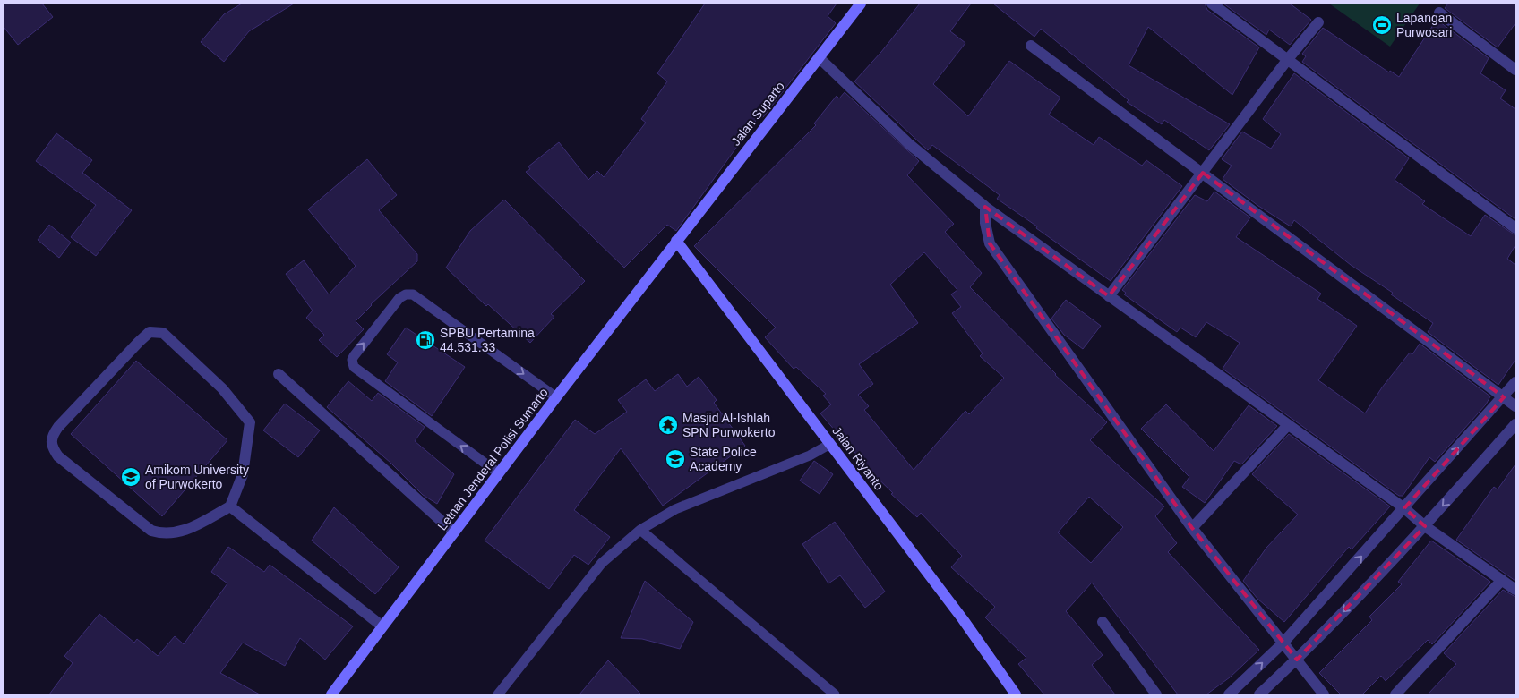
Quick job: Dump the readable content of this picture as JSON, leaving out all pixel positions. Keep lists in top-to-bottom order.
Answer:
{
  "streets": {
    "street": ["Jalan Suparto", "Jalan Riyanto", "Letnan Jenderal Polisi Sumarto"]
  },
  "crossings": [
    ["Jalan Suparto", "Jalan Riyanto"],
    ["Jalan Suparto", "Letnan Jenderal Polisi Sumarto"],
    ["Jalan Riyanto", "Letnan Jenderal Polisi Sumarto"]
  ],
  "places": {
    "sports": ["Lapangan Purwosari"],
    "fuel station": ["SPBU Pertamina 44.531.33"],
    "temple": ["Masjid Al-Ishlah SPN Purwokerto"],
    "school or university": ["State Police Academy", "Amikom University of Purwokerto"]
  }
}
